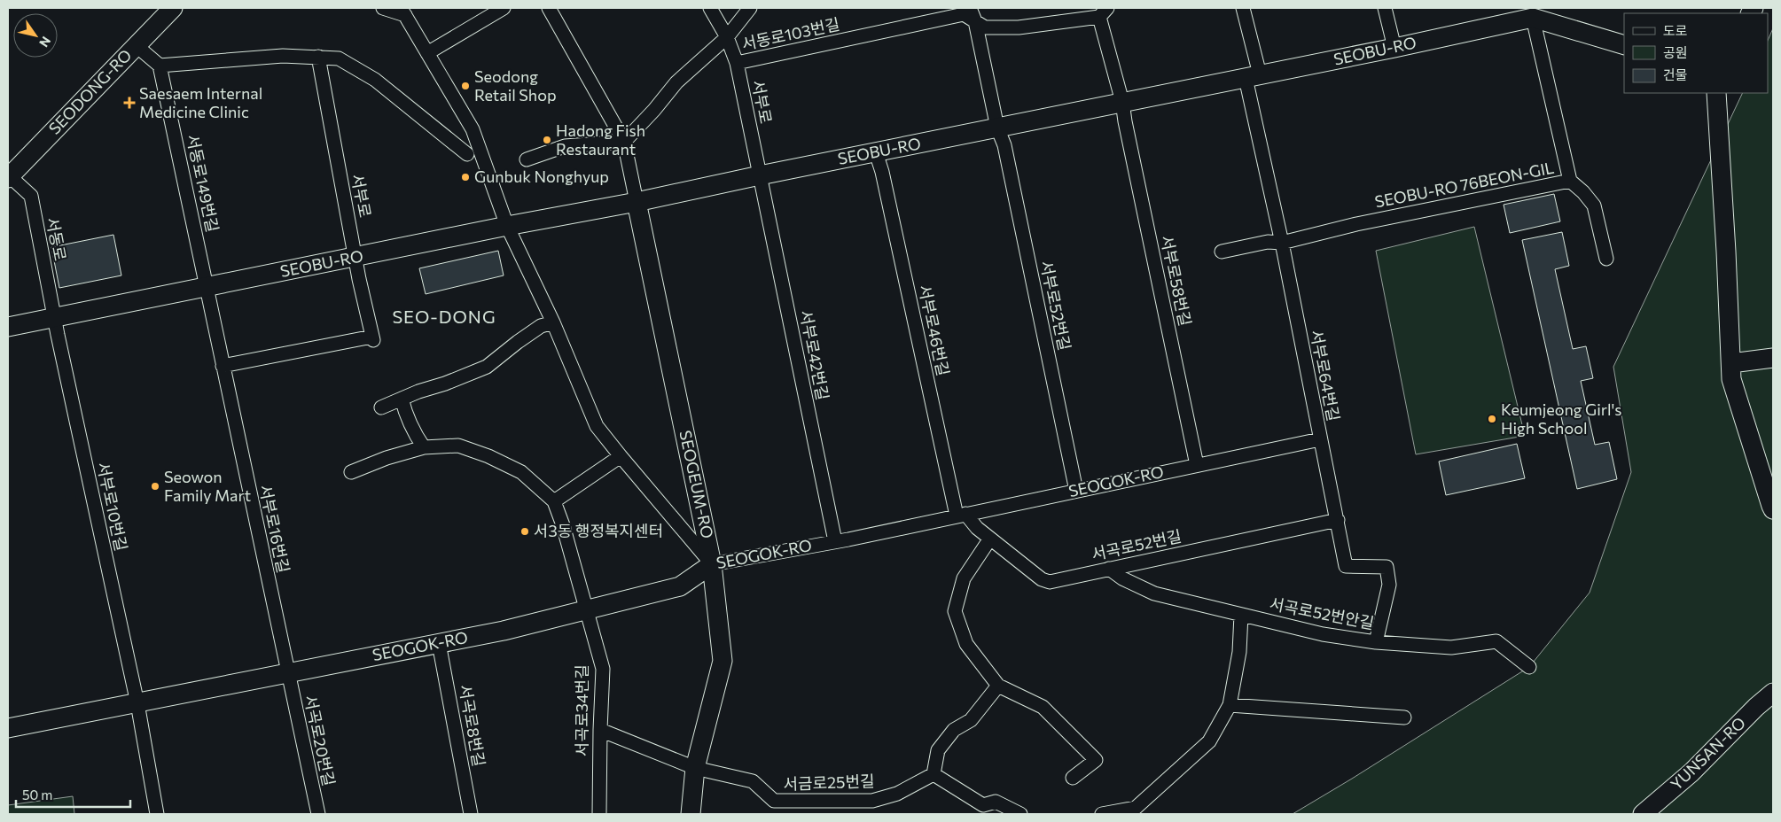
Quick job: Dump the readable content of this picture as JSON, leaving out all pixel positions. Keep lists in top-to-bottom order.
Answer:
{
  "streets": {
    "street": [
      "서동로103번길",
      "SEOBU-RO",
      "SEODONG-RO",
      "서부로",
      "서동로149번길",
      "SEOBU-RO 76BEON-GIL",
      "서동로",
      "서부로58번길",
      "서부로52번길",
      "서부로46번길",
      "서부로42번길",
      "서부로64번길",
      "SEOGOK-RO",
      "SEOGEUM-RO",
      "서부로10번길",
      "서부로16번길",
      "서곡로52번길",
      "서곡로52번안길",
      "서곡로34번길",
      "서곡로8번길",
      "서곡로20번길",
      "YUNSAN-RO",
      "서금로25번길"
    ]
  },
  "crossings": [
    ["서동로103번길", "서부로"],
    ["SEOBU-RO", "서부로"],
    ["SEOBU-RO", "서동로149번길"],
    ["SEOBU-RO", "SEOBU-RO 76BEON-GIL"],
    ["SEOBU-RO", "서동로"],
    ["SEOBU-RO", "서부로58번길"],
    ["SEOBU-RO", "서부로52번길"],
    ["SEOBU-RO", "서부로46번길"],
    ["SEOBU-RO", "서부로42번길"],
    ["SEOBU-RO", "서부로64번길"],
    ["SEOBU-RO", "SEOGEUM-RO"],
    ["SEOBU-RO", "서부로10번길"],
    ["SEOBU-RO", "서부로16번길"],
    ["SEODONG-RO", "서동로"],
    ["서부로", "서부로42번길"],
    ["서부로", "서부로16번길"],
    ["서동로149번길", "서부로16번길"],
    ["SEOBU-RO 76BEON-GIL", "서부로64번길"],
    ["서동로", "서부로10번길"],
    ["서부로58번길", "SEOGOK-RO"],
    ["서부로52번길", "SEOGOK-RO"],
    ["서부로46번길", "SEOGOK-RO"],
    ["서부로46번길", "서곡로52번길"],
    ["서부로42번길", "SEOGOK-RO"],
    ["서부로64번길", "SEOGOK-RO"],
    ["서부로64번길", "서곡로52번길"],
    ["서부로64번길", "서곡로52번안길"],
    ["SEOGOK-RO", "SEOGEUM-RO"],
    ["SEOGOK-RO", "서부로10번길"],
    ["SEOGOK-RO", "서부로16번길"],
    ["SEOGOK-RO", "서곡로52번길"],
    ["SEOGOK-RO", "서곡로34번길"],
    ["SEOGOK-RO", "서곡로8번길"],
    ["SEOGOK-RO", "서곡로20번길"],
    ["SEOGEUM-RO", "서금로25번길"],
    ["서부로16번길", "서곡로20번길"],
    ["서곡로52번길", "서곡로52번안길"]
  ],
  "districts": ["SEO-DONG"],
  "places": {
    "other": [
      "Seodong Retail Shop",
      "Hadong Fish Restaurant",
      "Gunbuk Nonghyup",
      "Keumjeong Girl's High School",
      "Seowon Family Mart",
      "서3동 행정복지센터"
    ],
    "health": ["Saesaem Internal Medicine Clinic"]
  },
  "legend": ["도로", "공원", "건물"],
  "scale_bar": "50 m",
  "north": "bottom right"
}
